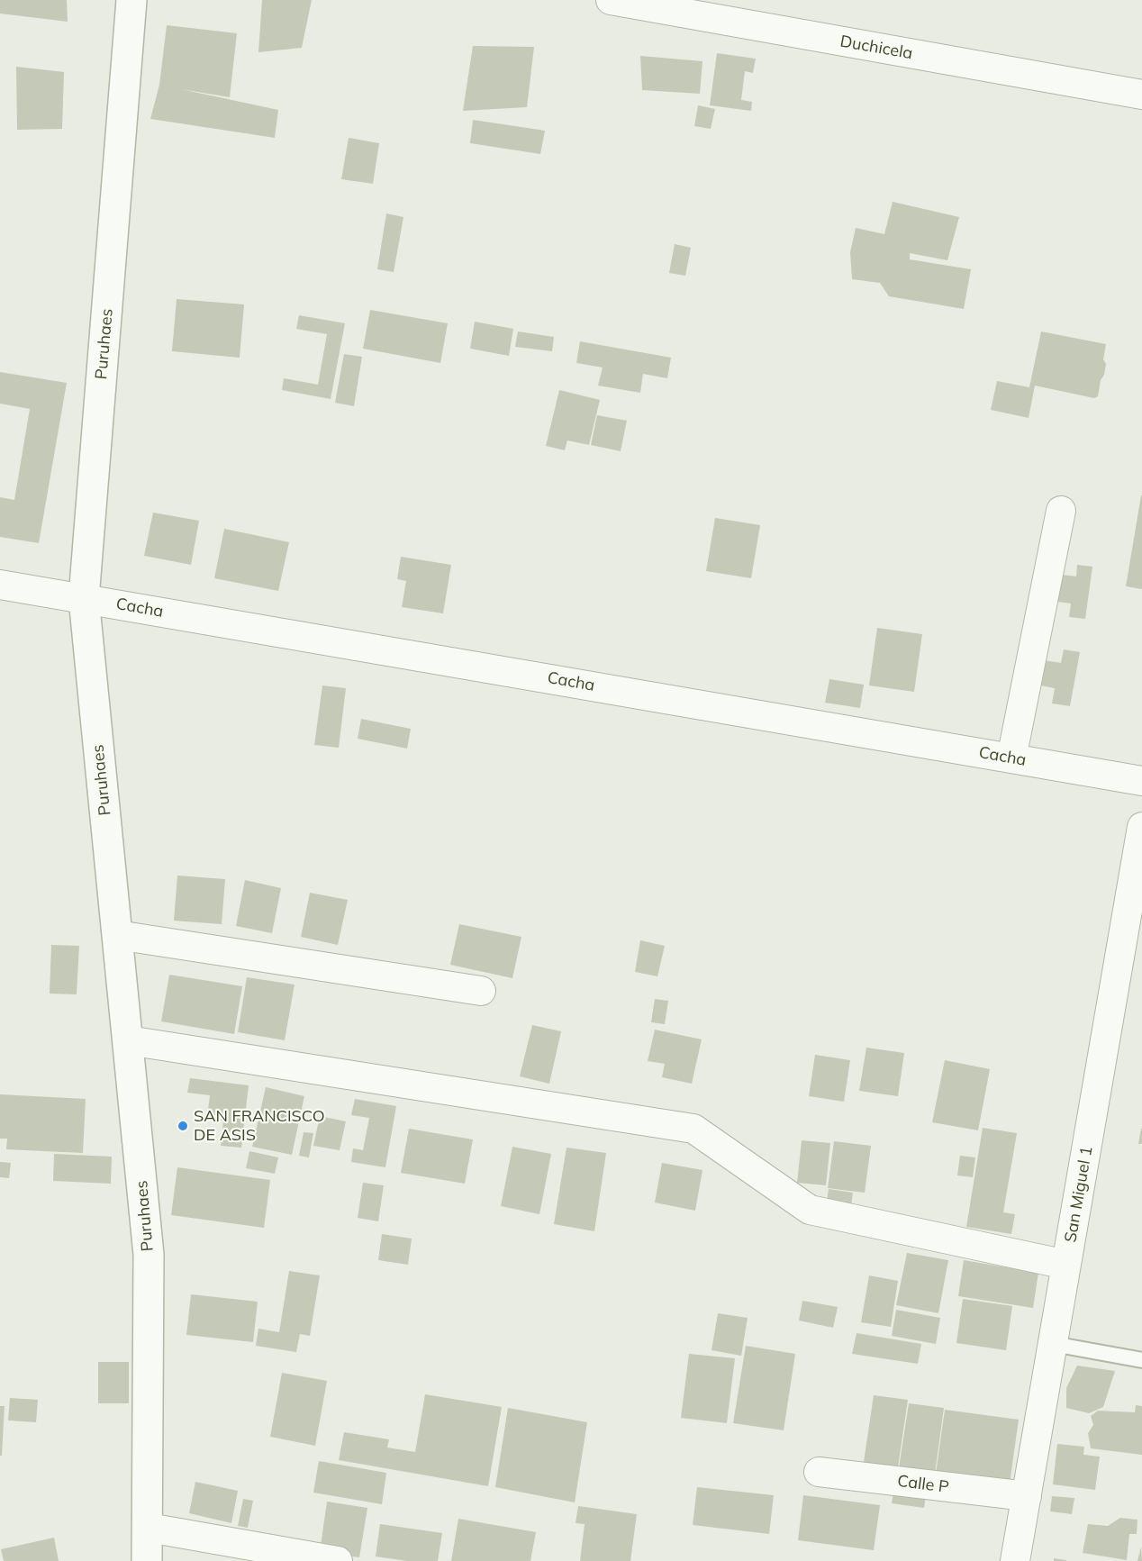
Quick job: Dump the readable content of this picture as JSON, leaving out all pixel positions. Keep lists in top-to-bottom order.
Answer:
{
  "streets": {
    "street": [
      "Duchicela",
      "Puruhaes",
      "Cacha",
      "San Miguel 1",
      "Calle P"
    ]
  },
  "crossings": [
    ["Puruhaes", "Cacha"],
    ["San Miguel 1", "Calle P"]
  ],
  "places": ["SAN FRANCISCO DE ASIS"]
}
